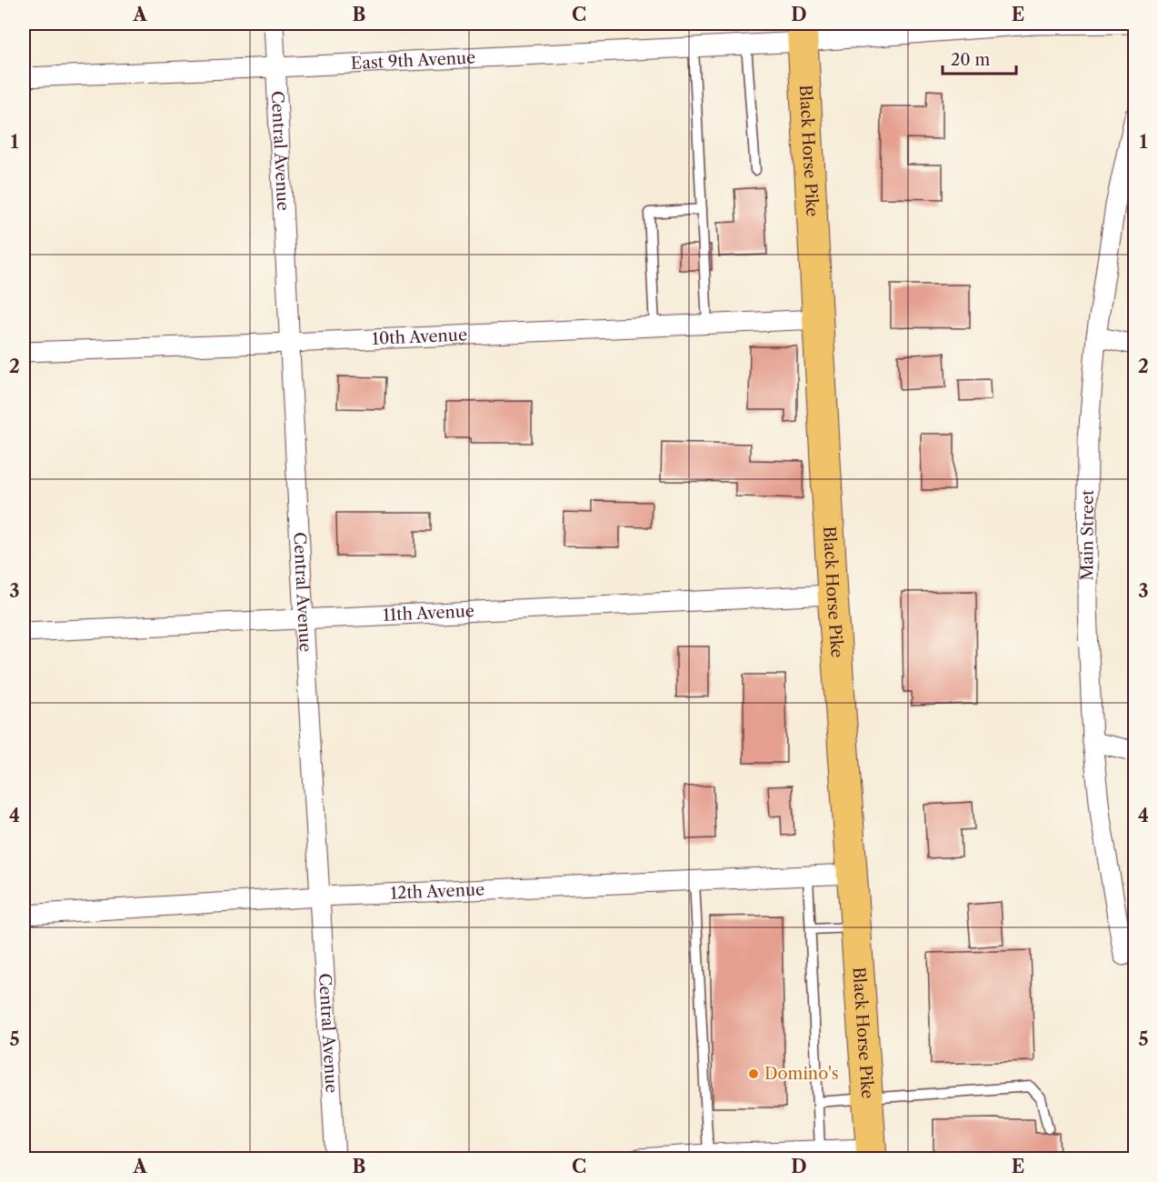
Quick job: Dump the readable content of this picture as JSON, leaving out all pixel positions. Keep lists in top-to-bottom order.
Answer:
{
  "streets": {
    "main road": ["Black Horse Pike"],
    "street": [
      "East 9th Avenue",
      "Central Avenue",
      "10th Avenue",
      "Main Street",
      "11th Avenue",
      "12th Avenue"
    ]
  },
  "crossings": [
    ["East 9th Avenue", "Central Avenue"],
    ["East 9th Avenue", "Black Horse Pike"],
    ["Central Avenue", "10th Avenue"],
    ["Central Avenue", "11th Avenue"],
    ["Central Avenue", "12th Avenue"],
    ["Black Horse Pike", "10th Avenue"],
    ["Black Horse Pike", "11th Avenue"],
    ["Black Horse Pike", "12th Avenue"]
  ],
  "places": ["Domino's"],
  "scale_bar": "20 m",
  "grid": {
    "columns": [
      "A",
      "B",
      "C",
      "D",
      "E"
    ],
    "rows": [
      "1",
      "2",
      "3",
      "4",
      "5"
    ]
  }
}
